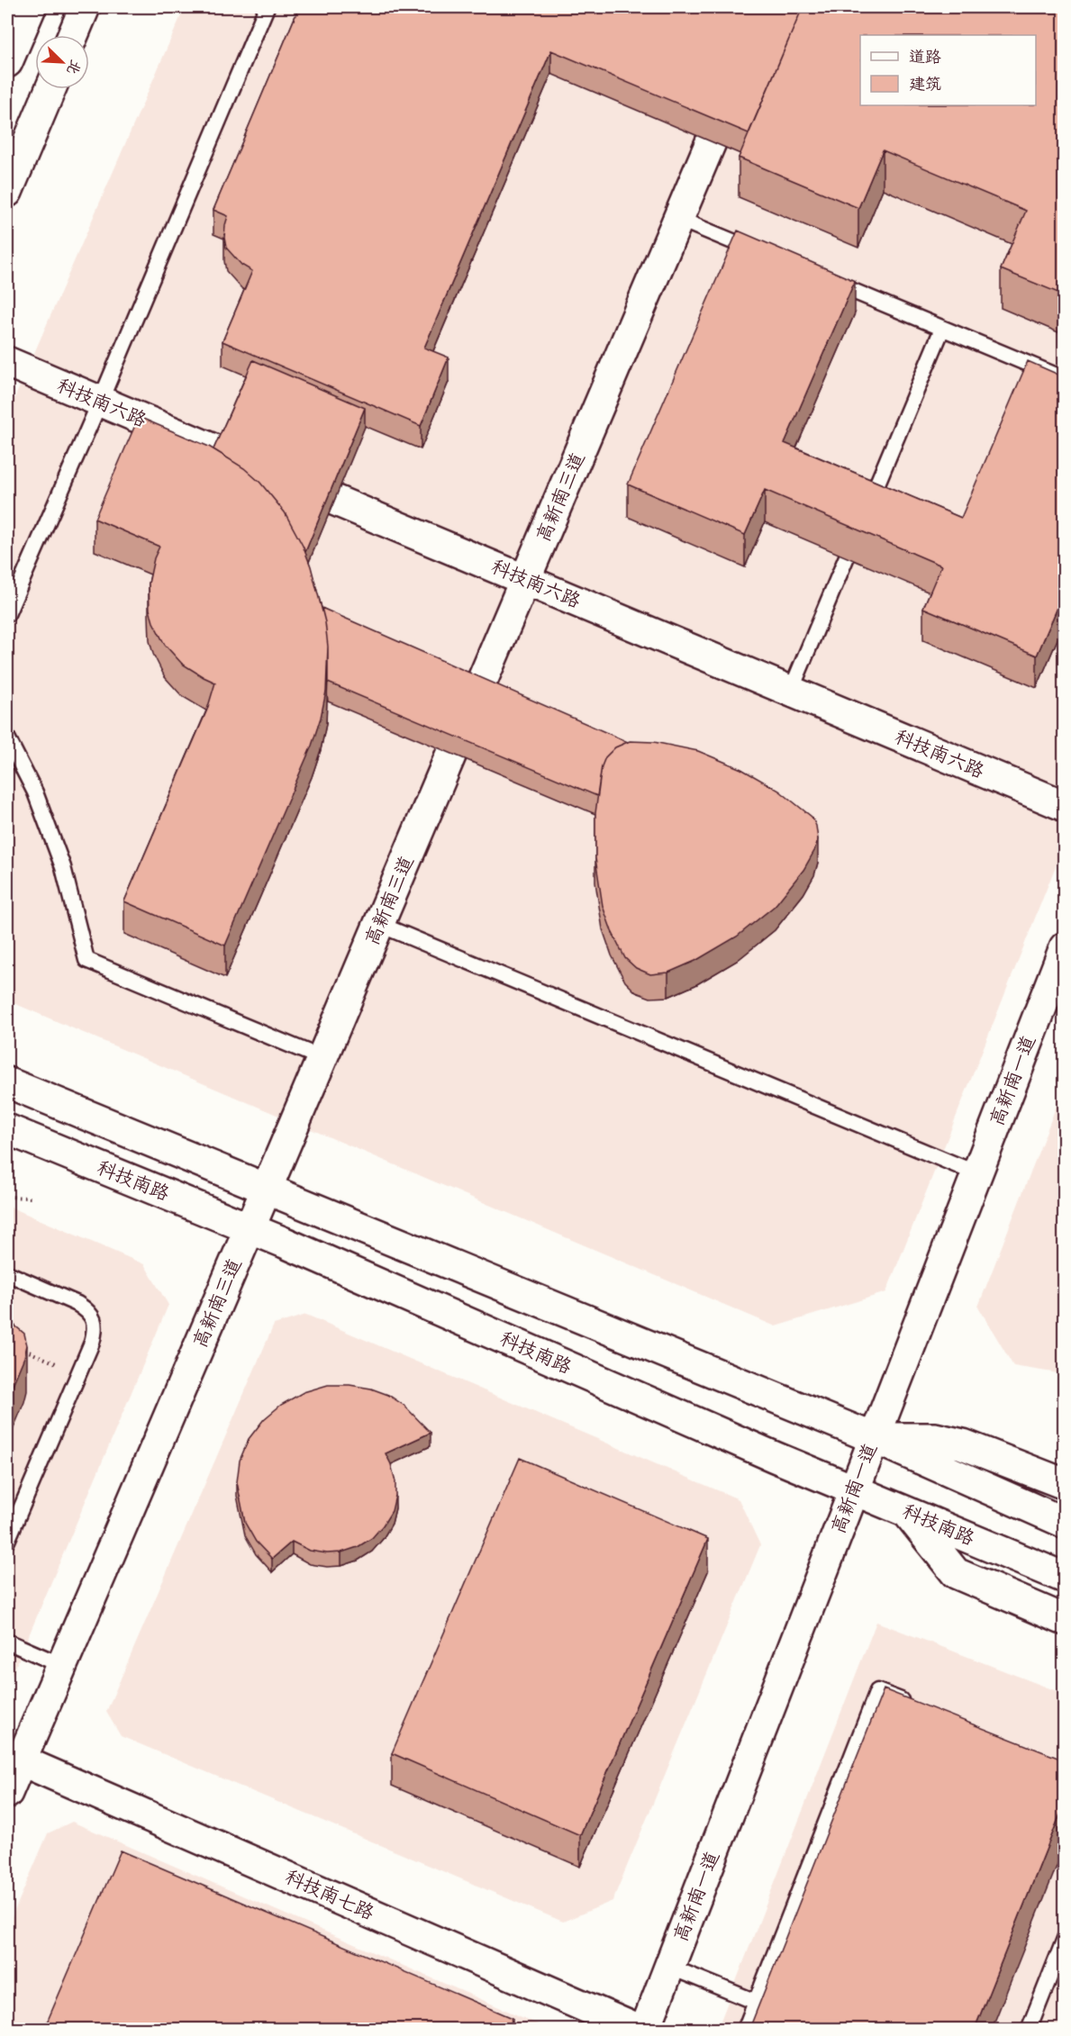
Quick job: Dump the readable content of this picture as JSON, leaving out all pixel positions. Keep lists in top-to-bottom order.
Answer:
{
  "streets": {
    "street": [
      "科技南六路",
      "高新南三道",
      "高新南一道",
      "科技南路",
      "科技南七路"
    ]
  },
  "crossings": [
    ["科技南六路", "高新南三道"],
    ["高新南三道", "科技南路"],
    ["高新南三道", "科技南七路"],
    ["高新南一道", "科技南路"]
  ],
  "legend": ["道路", "建筑"],
  "north": "bottom right"
}
